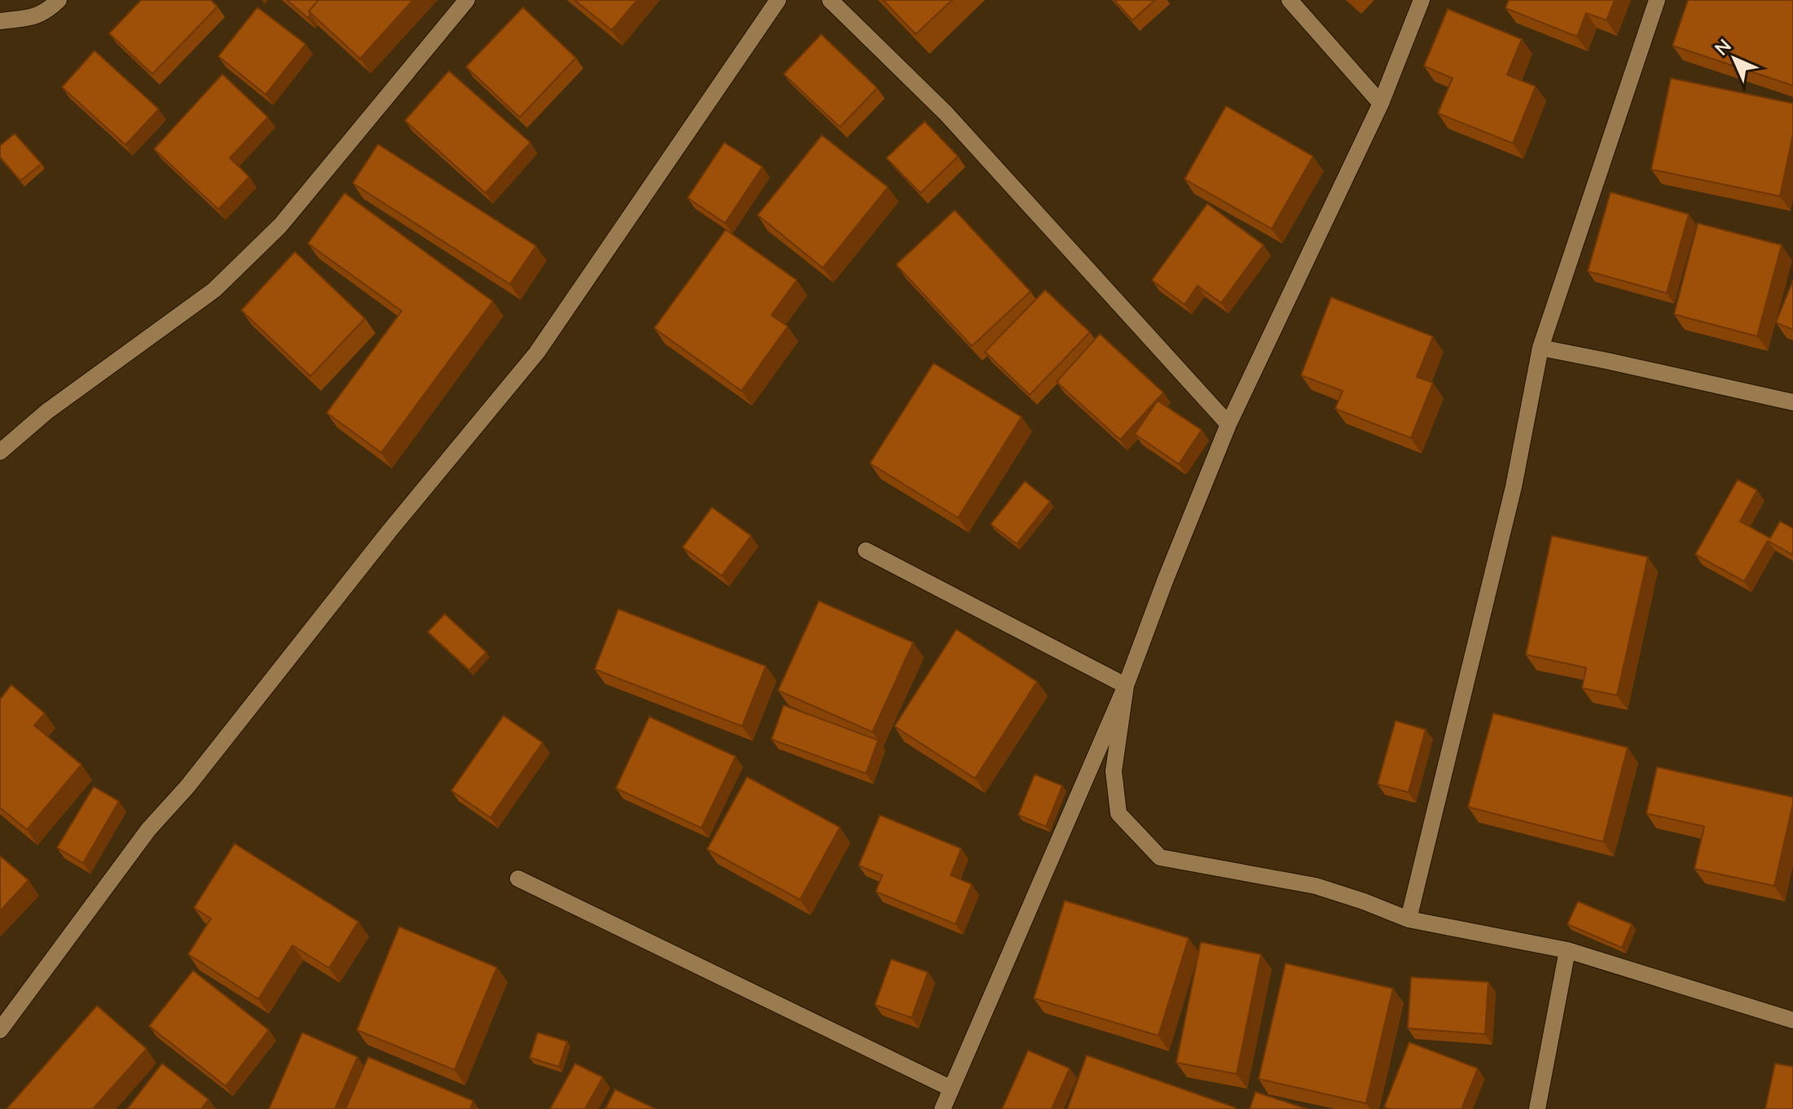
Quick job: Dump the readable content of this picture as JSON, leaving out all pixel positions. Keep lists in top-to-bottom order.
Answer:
{
  "north": "top left"
}
